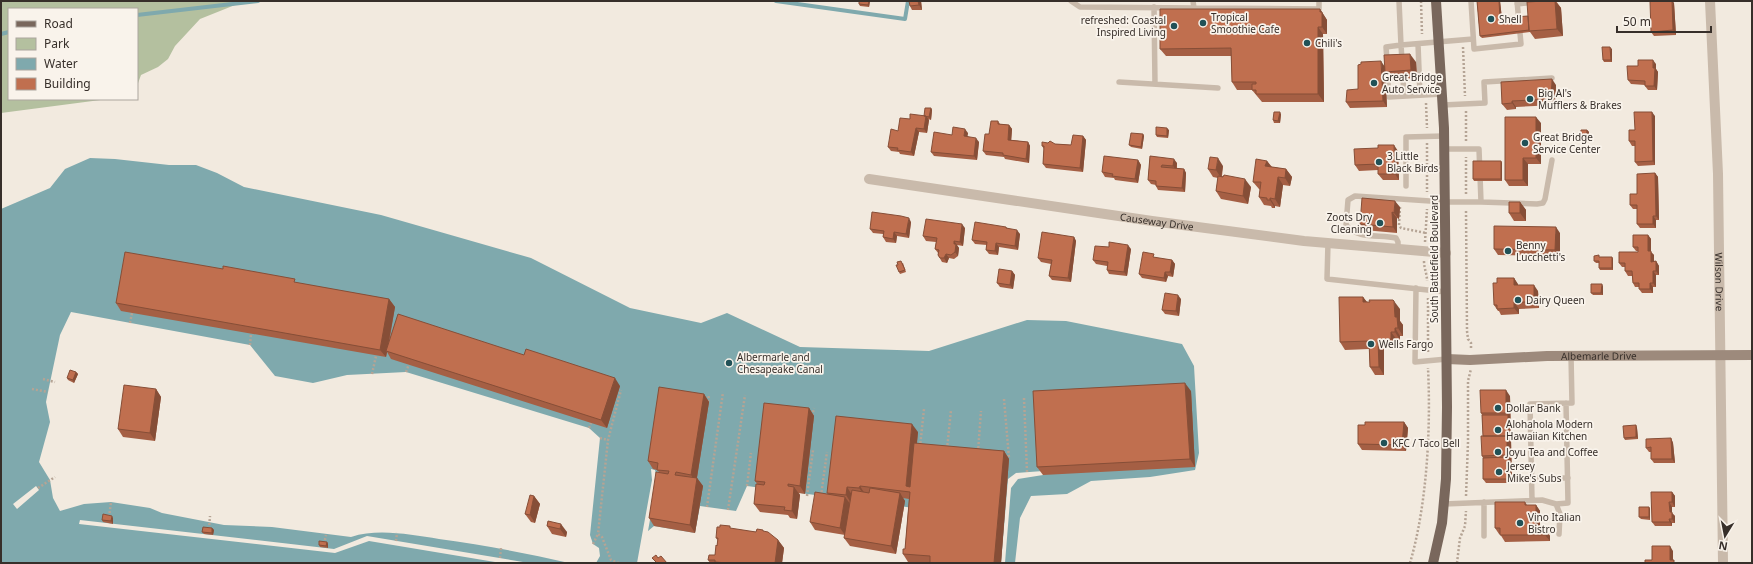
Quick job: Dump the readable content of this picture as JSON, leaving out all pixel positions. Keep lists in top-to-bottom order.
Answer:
{
  "streets": {
    "main road": ["South Battlefield Boulevard"],
    "street": ["Causeway Drive", "Wilson Drive", "Albemarle Drive"]
  },
  "crossings": [
    ["Causeway Drive", "South Battlefield Boulevard"],
    ["South Battlefield Boulevard", "Albemarle Drive"],
    ["Wilson Drive", "Albemarle Drive"]
  ],
  "places": [
    "Shell",
    "Tropical Smoothie Cafe",
    "refreshed: Coastal Inspired Living",
    "Chili's",
    "Great Bridge Auto Service",
    "Big Al's Mufflers & Brakes",
    "Great Bridge Service Center",
    "3 Little Black Birds",
    "Zoots Dry Cleaning",
    "Benny Lucchetti's",
    "Dairy Queen",
    "Wells Fargo",
    "Albermarle and Chesapeake Canal",
    "Dollar Bank",
    "Alohahola Modern Hawaiian Kitchen",
    "KFC / Taco Bell",
    "Joyu Tea and Coffee",
    "Jersey Mike's Subs",
    "Vino Italian Bistro"
  ],
  "legend": [
    "Road",
    "Park",
    "Water",
    "Building"
  ],
  "scale_bar": "50 m",
  "north": "bottom"
}
